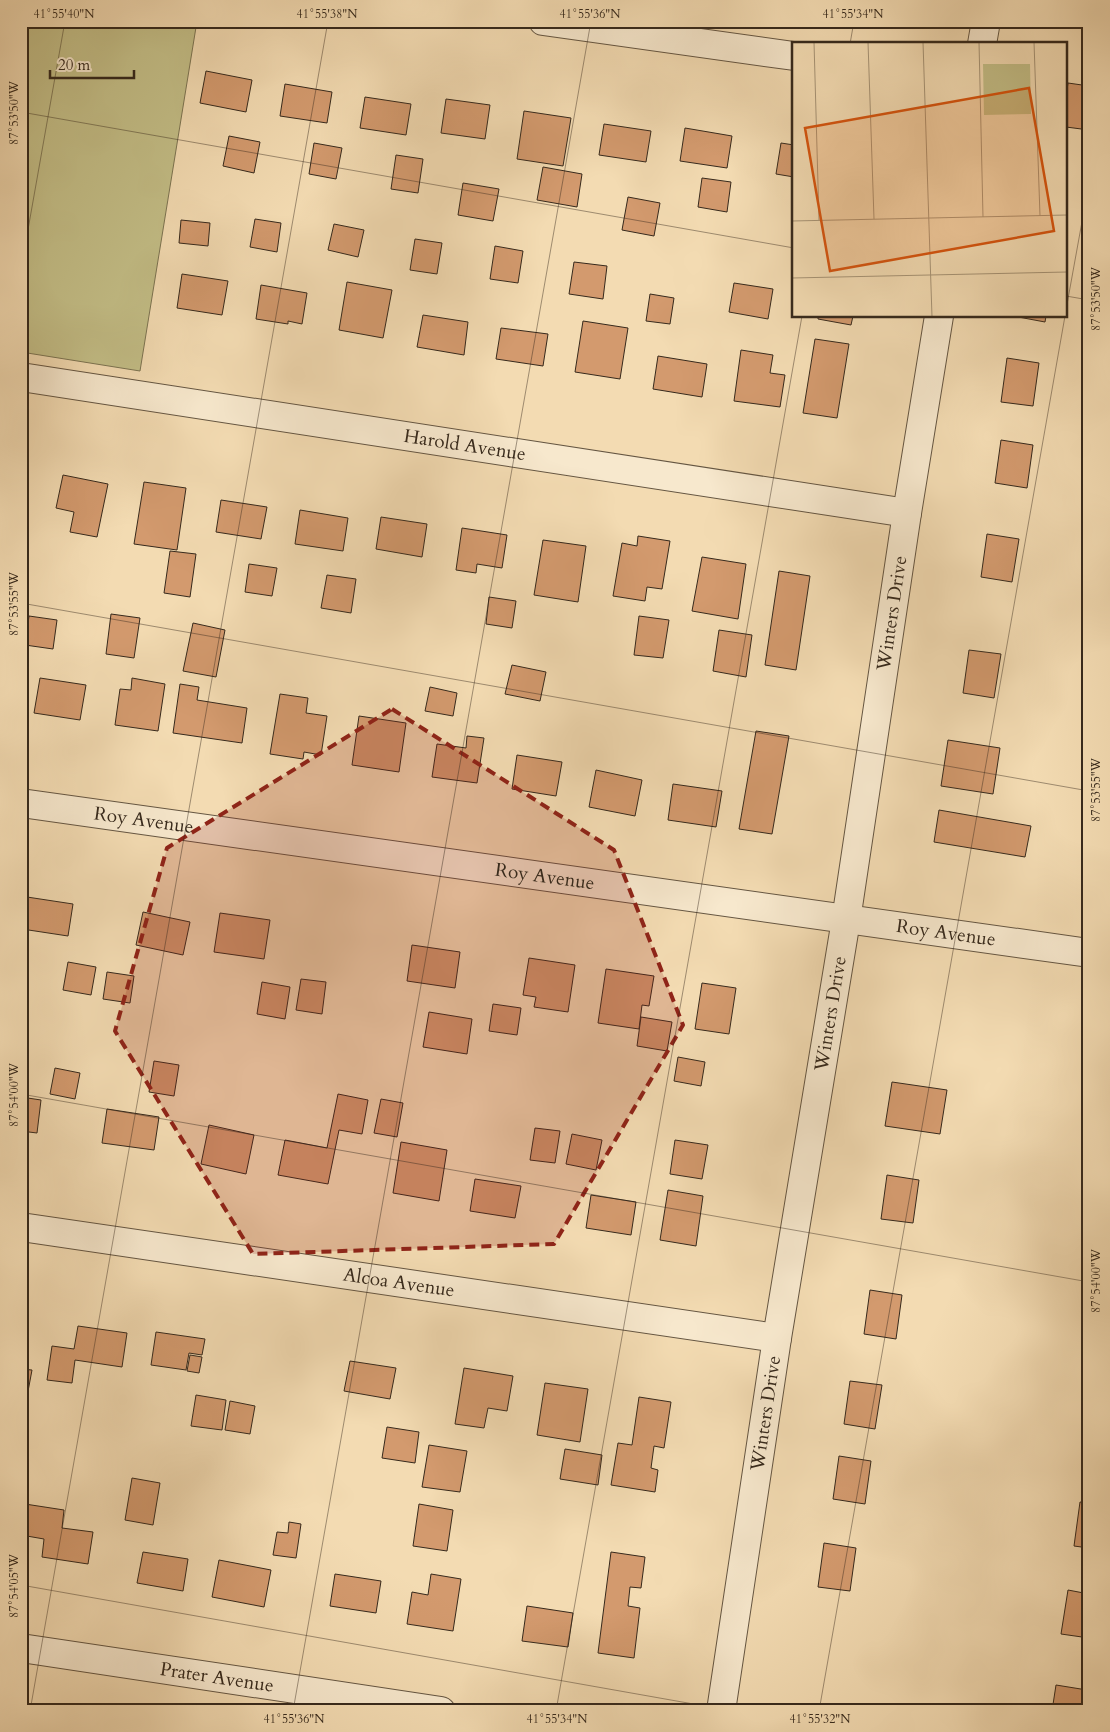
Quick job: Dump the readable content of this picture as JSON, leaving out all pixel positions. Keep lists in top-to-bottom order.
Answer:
{
  "streets": {
    "street": [
      "Harold Avenue",
      "Winters Drive",
      "Roy Avenue",
      "Alcoa Avenue",
      "Prater Avenue"
    ]
  },
  "crossings": [
    ["Harold Avenue", "Winters Drive"],
    ["Winters Drive", "Roy Avenue"],
    ["Winters Drive", "Alcoa Avenue"]
  ],
  "scale_bar": "20 m",
  "coordinates": [
    "41°55'40\"N",
    "41°55'38\"N",
    "41°55'36\"N",
    "41°55'34\"N",
    "87°53'50\"W",
    "87°53'55\"W",
    "87°54'00\"W",
    "87°54'05\"W",
    "41°55'32\"N"
  ]
}
